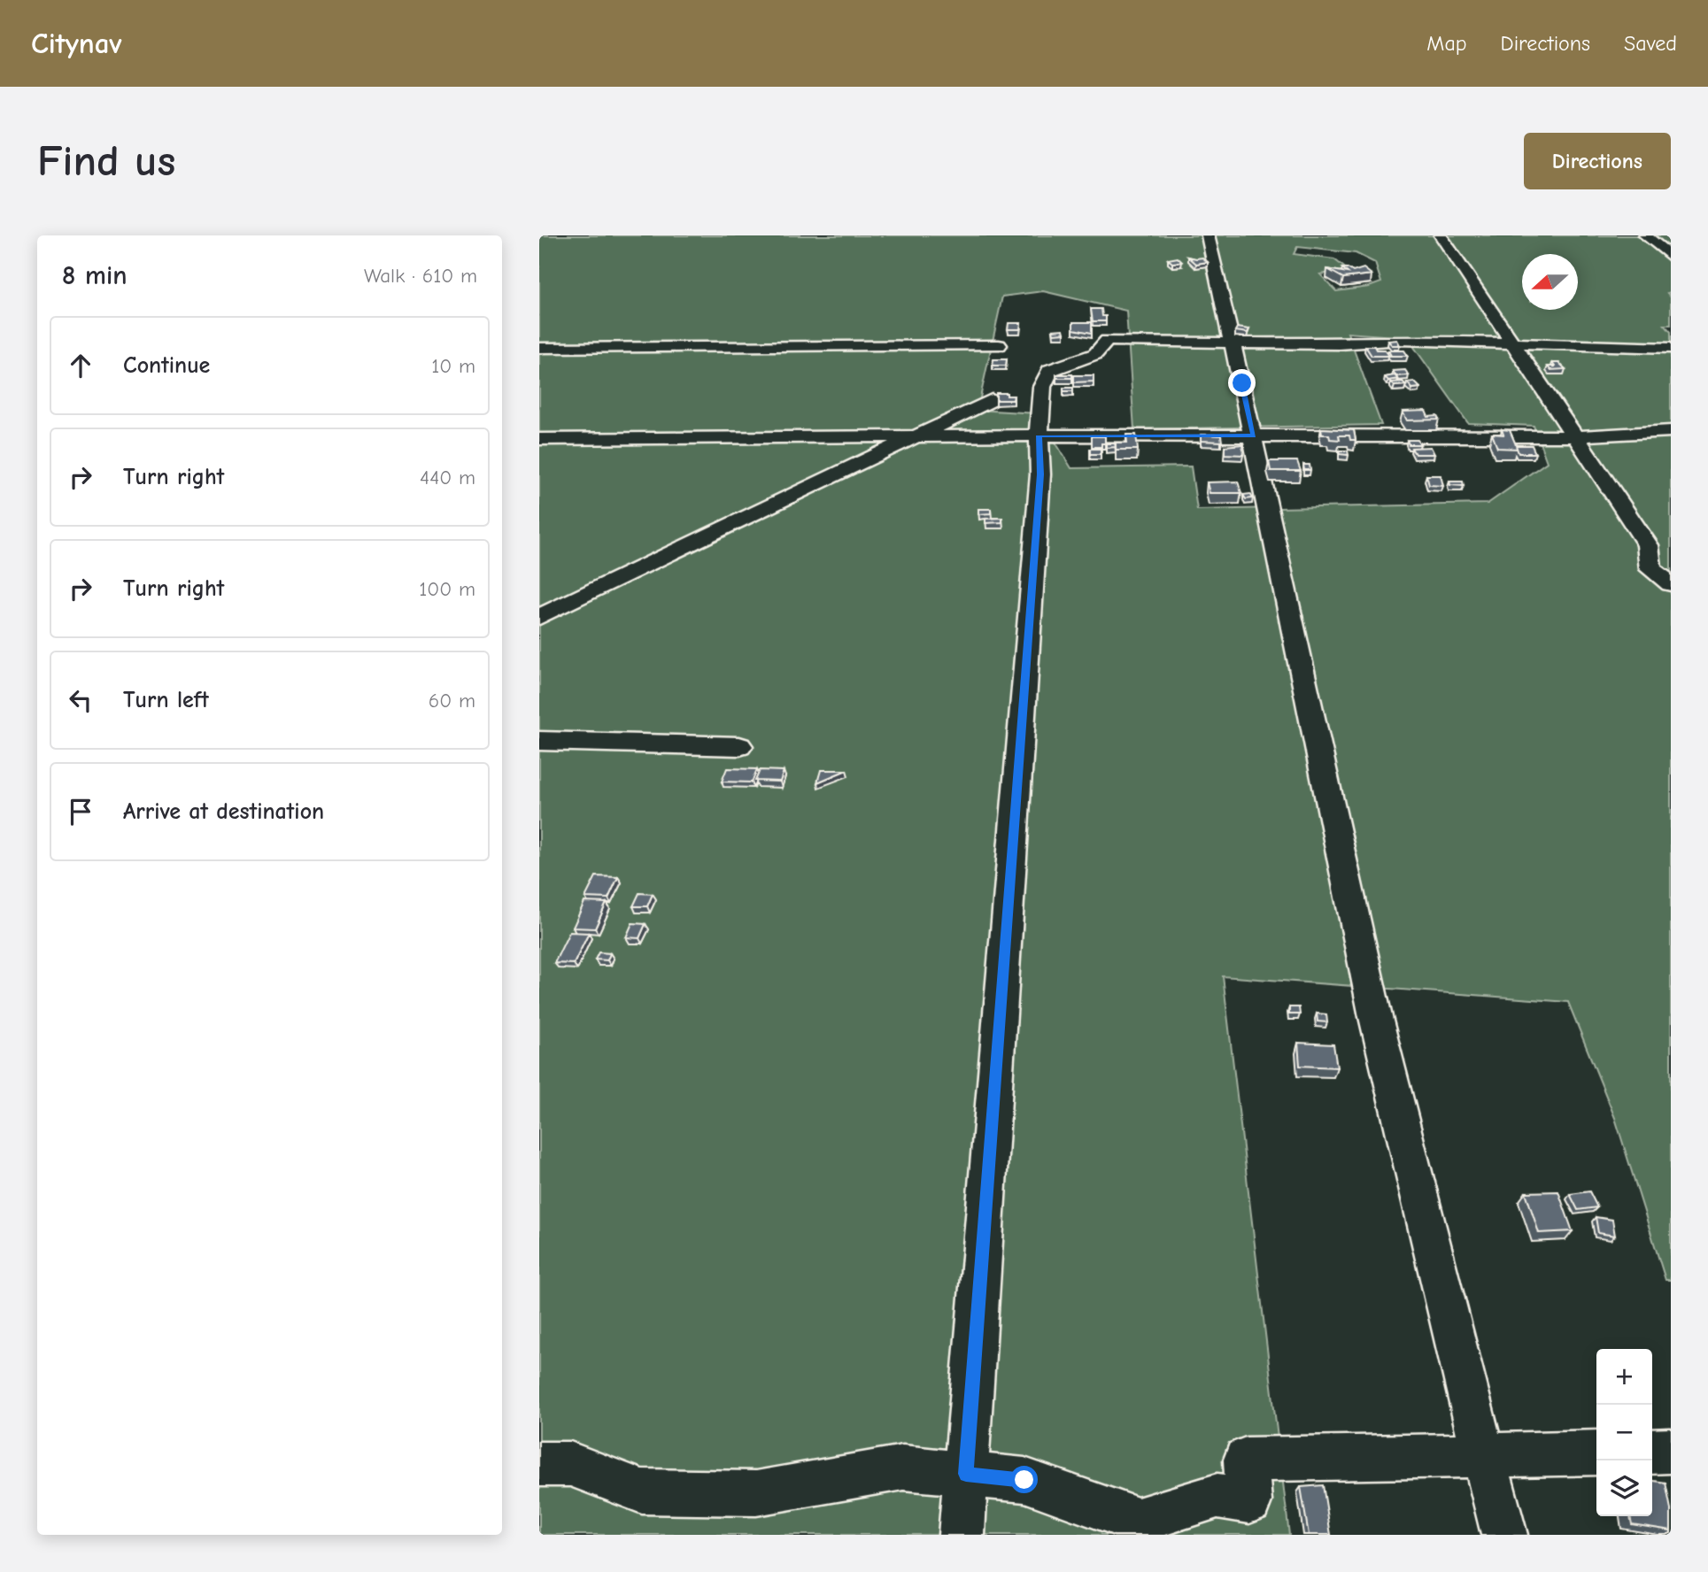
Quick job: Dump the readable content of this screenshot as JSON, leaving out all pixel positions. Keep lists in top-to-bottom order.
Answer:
{
  "north": "left",
  "page": {
    "header": "Citynav",
    "nav": ["Map", "Directions", "Saved"],
    "buttons": "Directions",
    "title": "Find us",
    "heading": ["8 min", "Walk · 610 m"],
    "list": [
      ["Continue", "10 m"],
      ["Turn right", "440 m"],
      ["Turn right", "100 m"],
      ["Turn left", "60 m"],
      "Arrive at destination"
    ],
    "map_buttons": ["+", "−"]
  }
}
